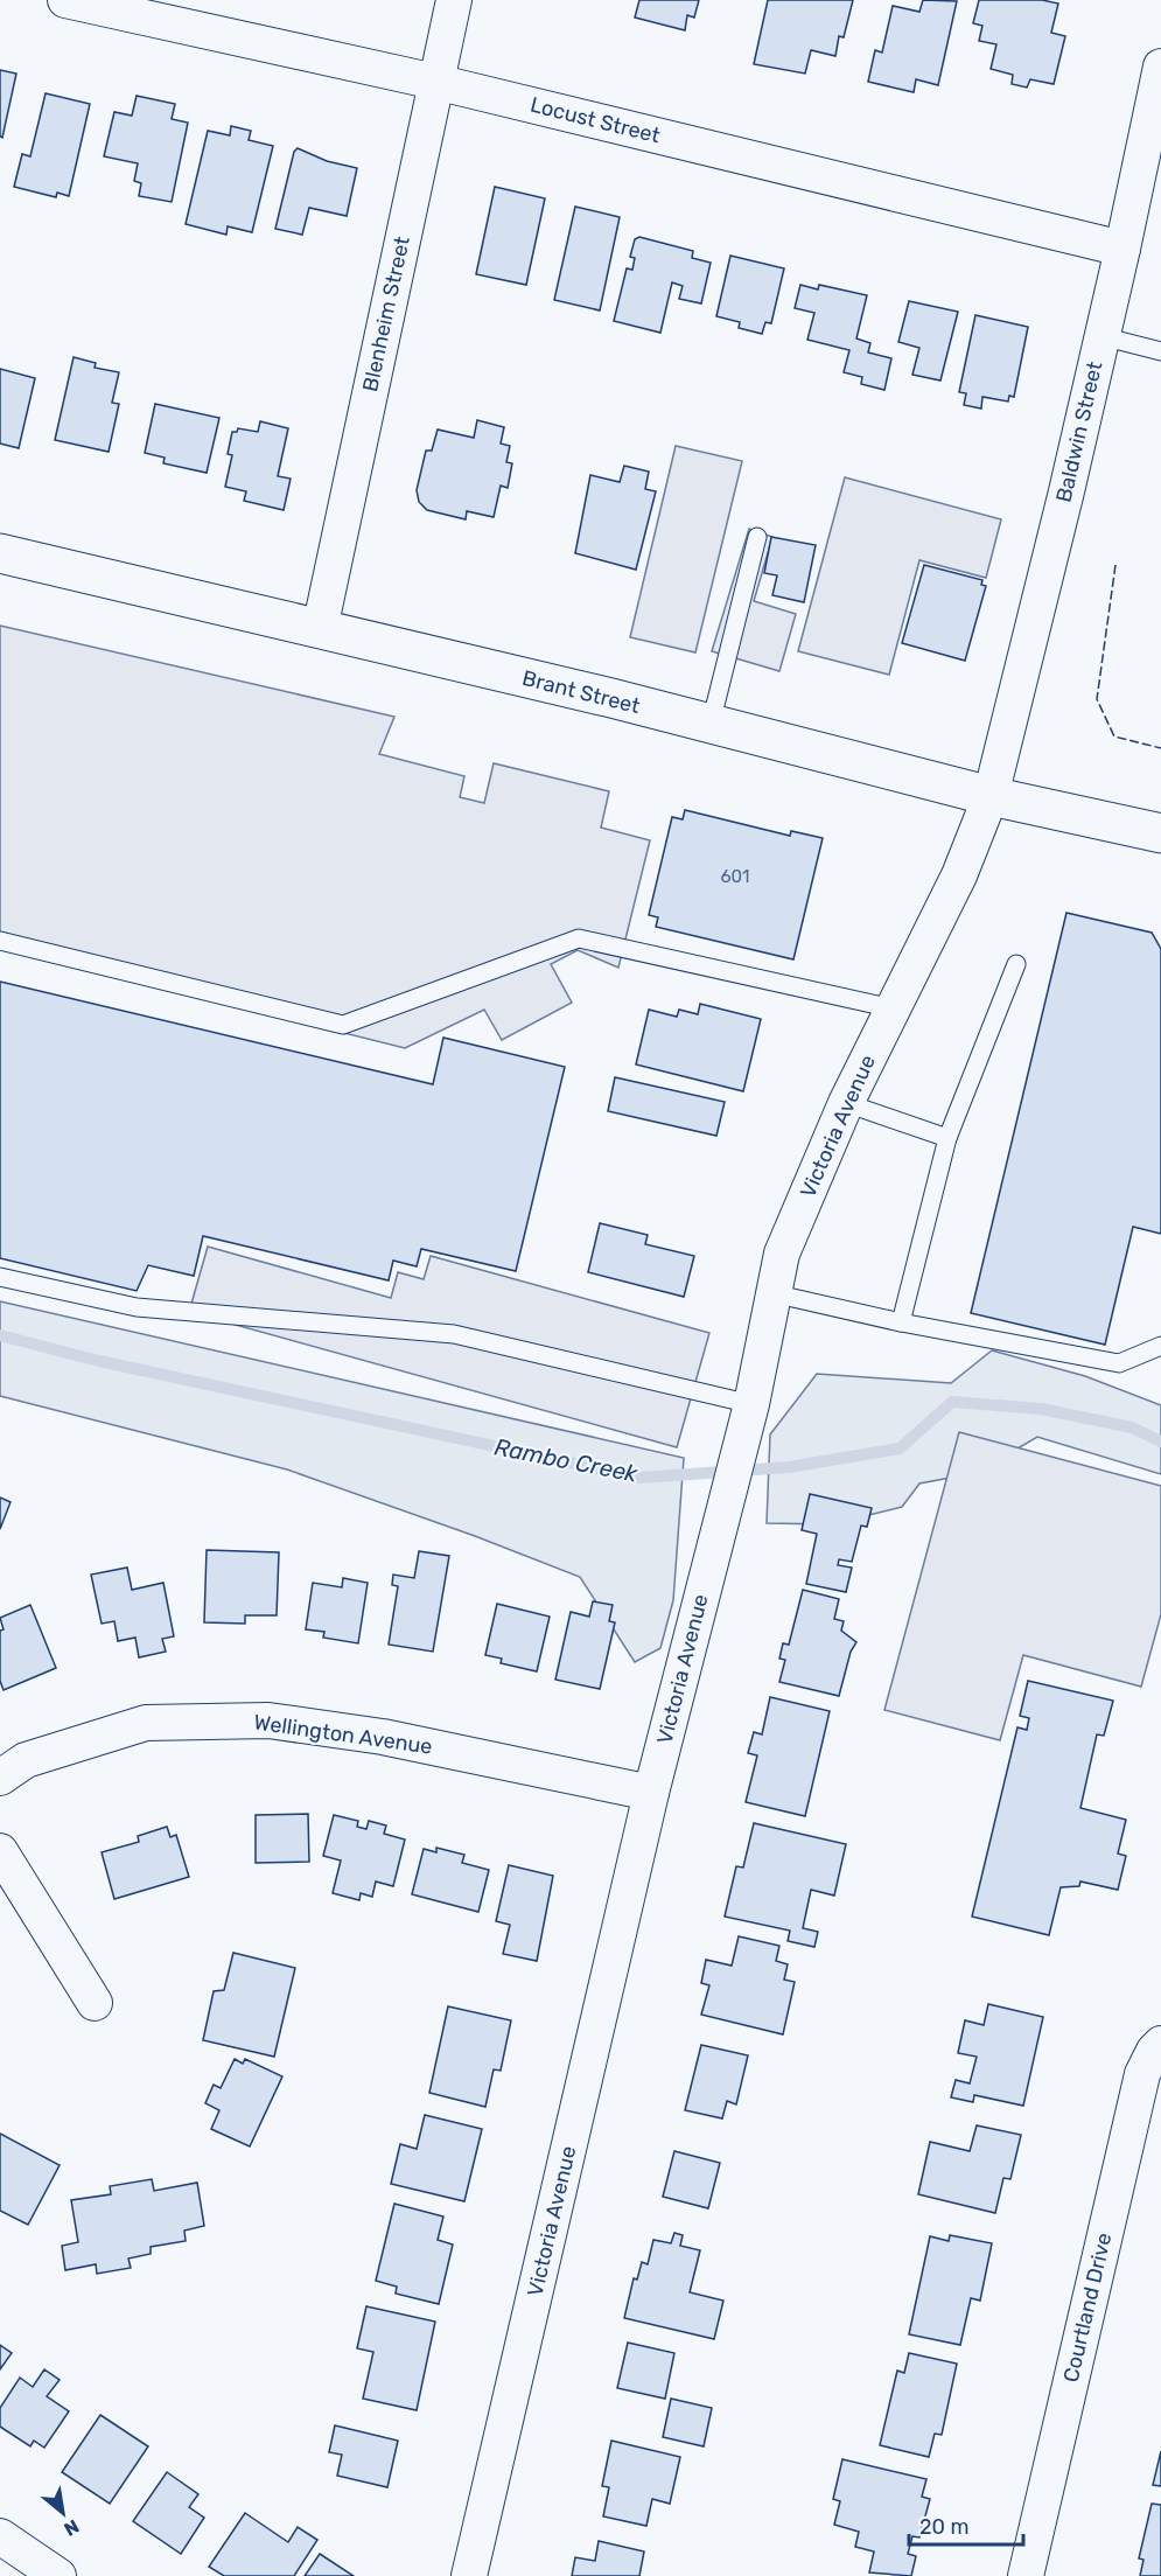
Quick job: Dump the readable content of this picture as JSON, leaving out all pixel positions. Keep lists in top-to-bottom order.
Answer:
{
  "streets": {
    "main road": ["Brant Street"],
    "street": [
      "Locust Street",
      "Blenheim Street",
      "Baldwin Street",
      "Victoria Avenue",
      "Wellington Avenue",
      "Courtland Drive"
    ]
  },
  "crossings": [
    ["Locust Street", "Blenheim Street"],
    ["Locust Street", "Baldwin Street"],
    ["Blenheim Street", "Brant Street"],
    ["Baldwin Street", "Brant Street"],
    ["Baldwin Street", "Victoria Avenue"],
    ["Brant Street", "Victoria Avenue"],
    ["Victoria Avenue", "Wellington Avenue"]
  ],
  "water": ["Rambo Creek"],
  "house_numbers": ["601"],
  "scale_bar": "20 m",
  "north": "bottom right"
}
